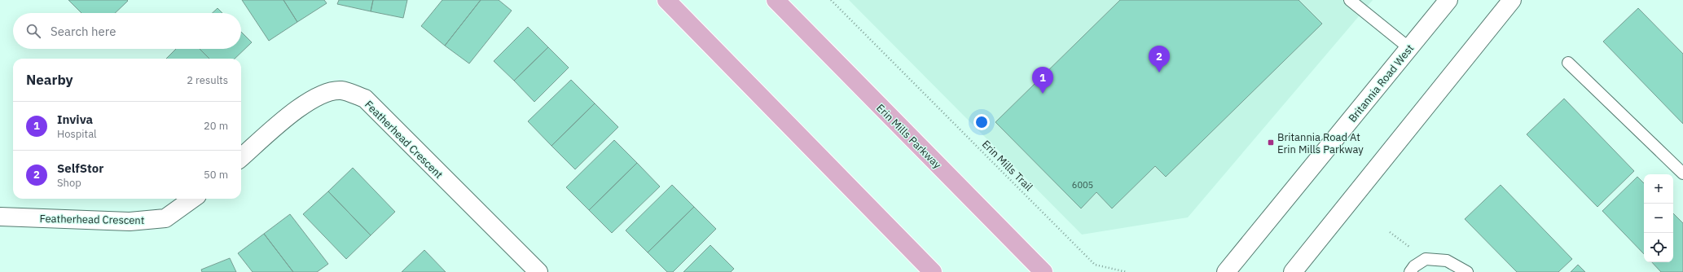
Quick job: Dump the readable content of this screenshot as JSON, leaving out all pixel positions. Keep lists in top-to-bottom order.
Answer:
{
  "streets": {
    "main road": ["Britannia Road West", "Erin Mills Parkway", "Featherhead Crescent"],
    "path": ["Erin Mills Trail"]
  },
  "places": {
    "transit": ["Britannia Road At Erin Mills Parkway"]
  },
  "house_numbers": ["6005"],
  "page": {
    "search": "Search here",
    "pins": ["2", "1"],
    "heading": ["Nearby", "2 results"],
    "list": [
      {
        "mark": "1",
        "name": "Inviva",
        "note": "Hospital",
        "value": "20 m"
      },
      {
        "mark": "2",
        "name": "SelfStor",
        "note": "Shop",
        "value": "50 m"
      }
    ],
    "map_buttons": ["+", "−"]
  }
}
